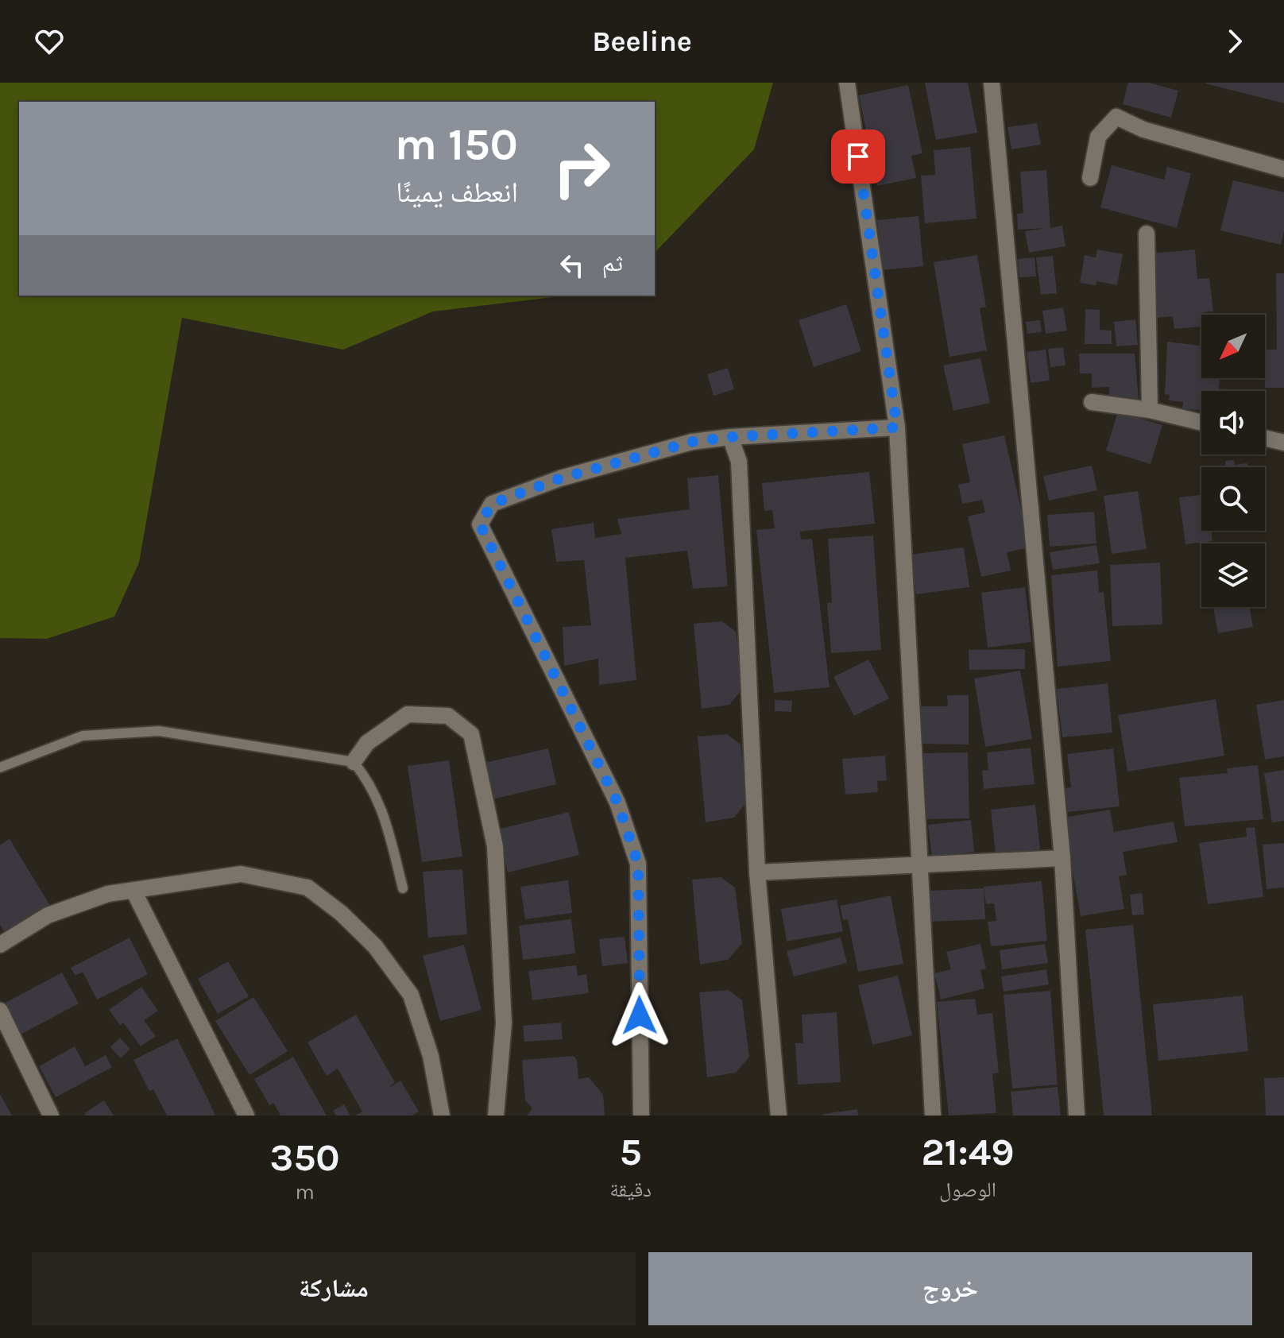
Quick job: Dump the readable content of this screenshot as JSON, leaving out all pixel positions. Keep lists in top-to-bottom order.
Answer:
{
  "north": "bottom left",
  "page": {
    "header": "Beeline",
    "turn": ["150 m", "انعطف يمينًا"],
    "then": "ثم",
    "eta": [
      "21:49",
      "الوصول",
      "5",
      "دقيقة",
      "350",
      "m"
    ],
    "buttons": ["خروج", "مشاركة"]
  }
}
